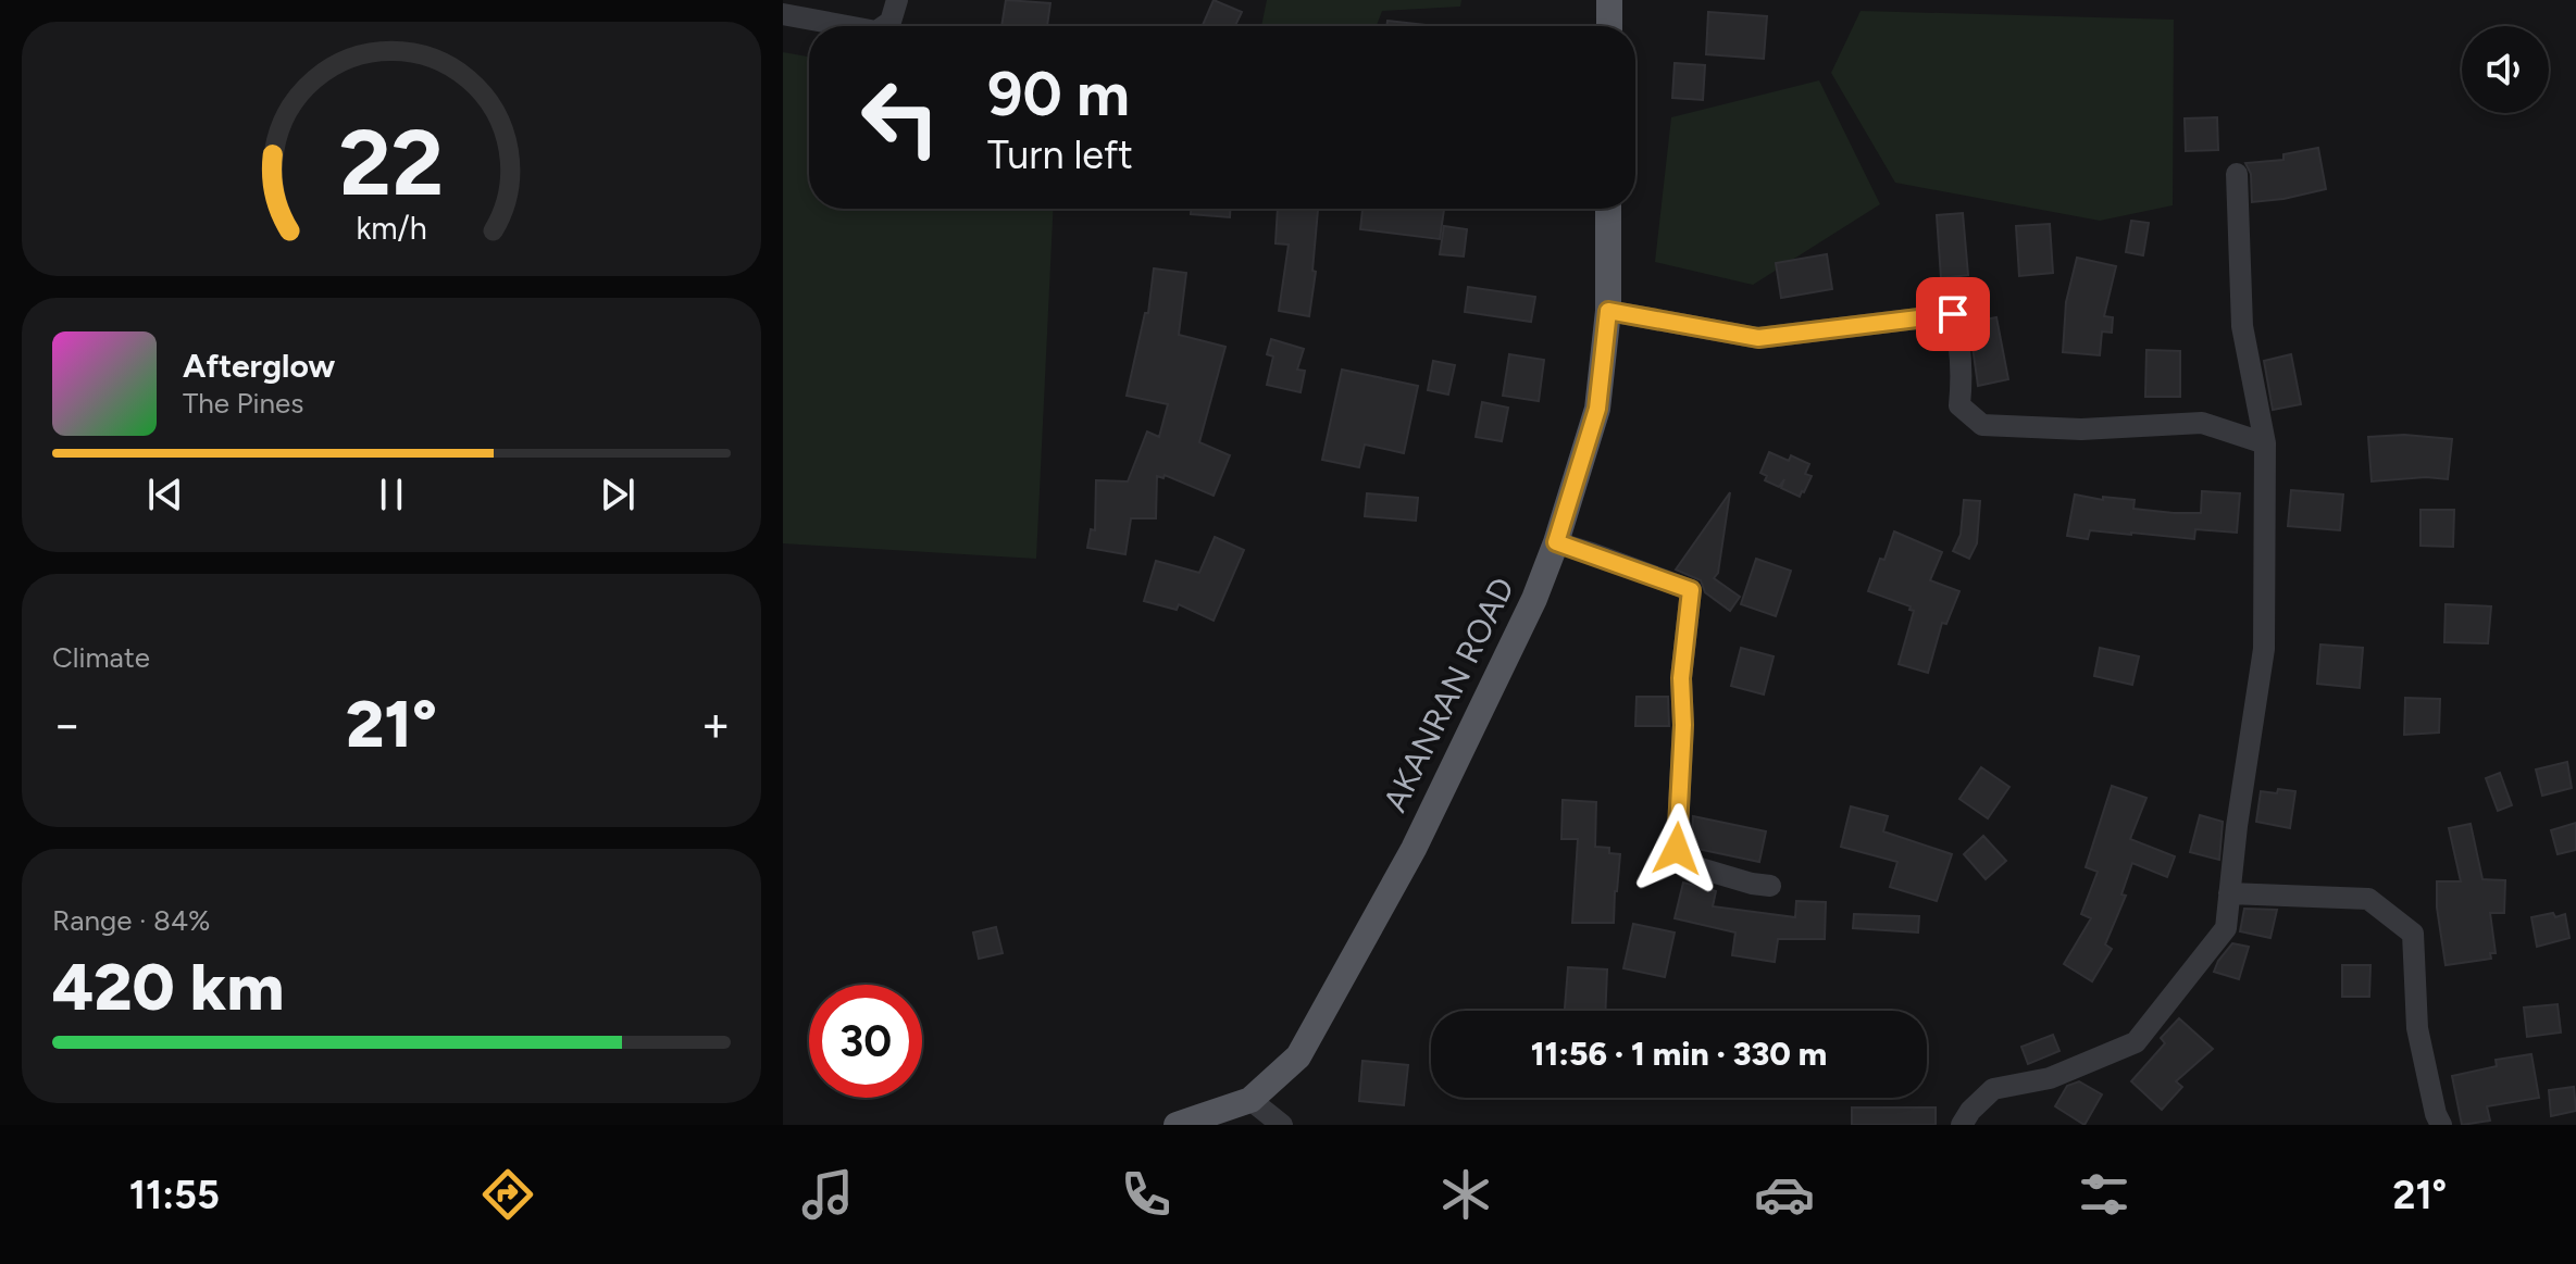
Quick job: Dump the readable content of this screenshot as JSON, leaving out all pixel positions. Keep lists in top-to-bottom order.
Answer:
{
  "streets": {
    "main road": ["AKANRAN ROAD"]
  },
  "page": {
    "turn": ["90 m", "Turn left"],
    "song": ["Afterglow", "The Pines"],
    "tile": [
      "Climate",
      ["Range · 84%", "420 km"]
    ],
    "heat": ["−", "21°", "+"],
    "limit": "30",
    "trip": "11:56 · 1 min · 330 m",
    "tabs": ["11:55", "21°"],
    "gauge": ["22", "km/h"]
  }
}
